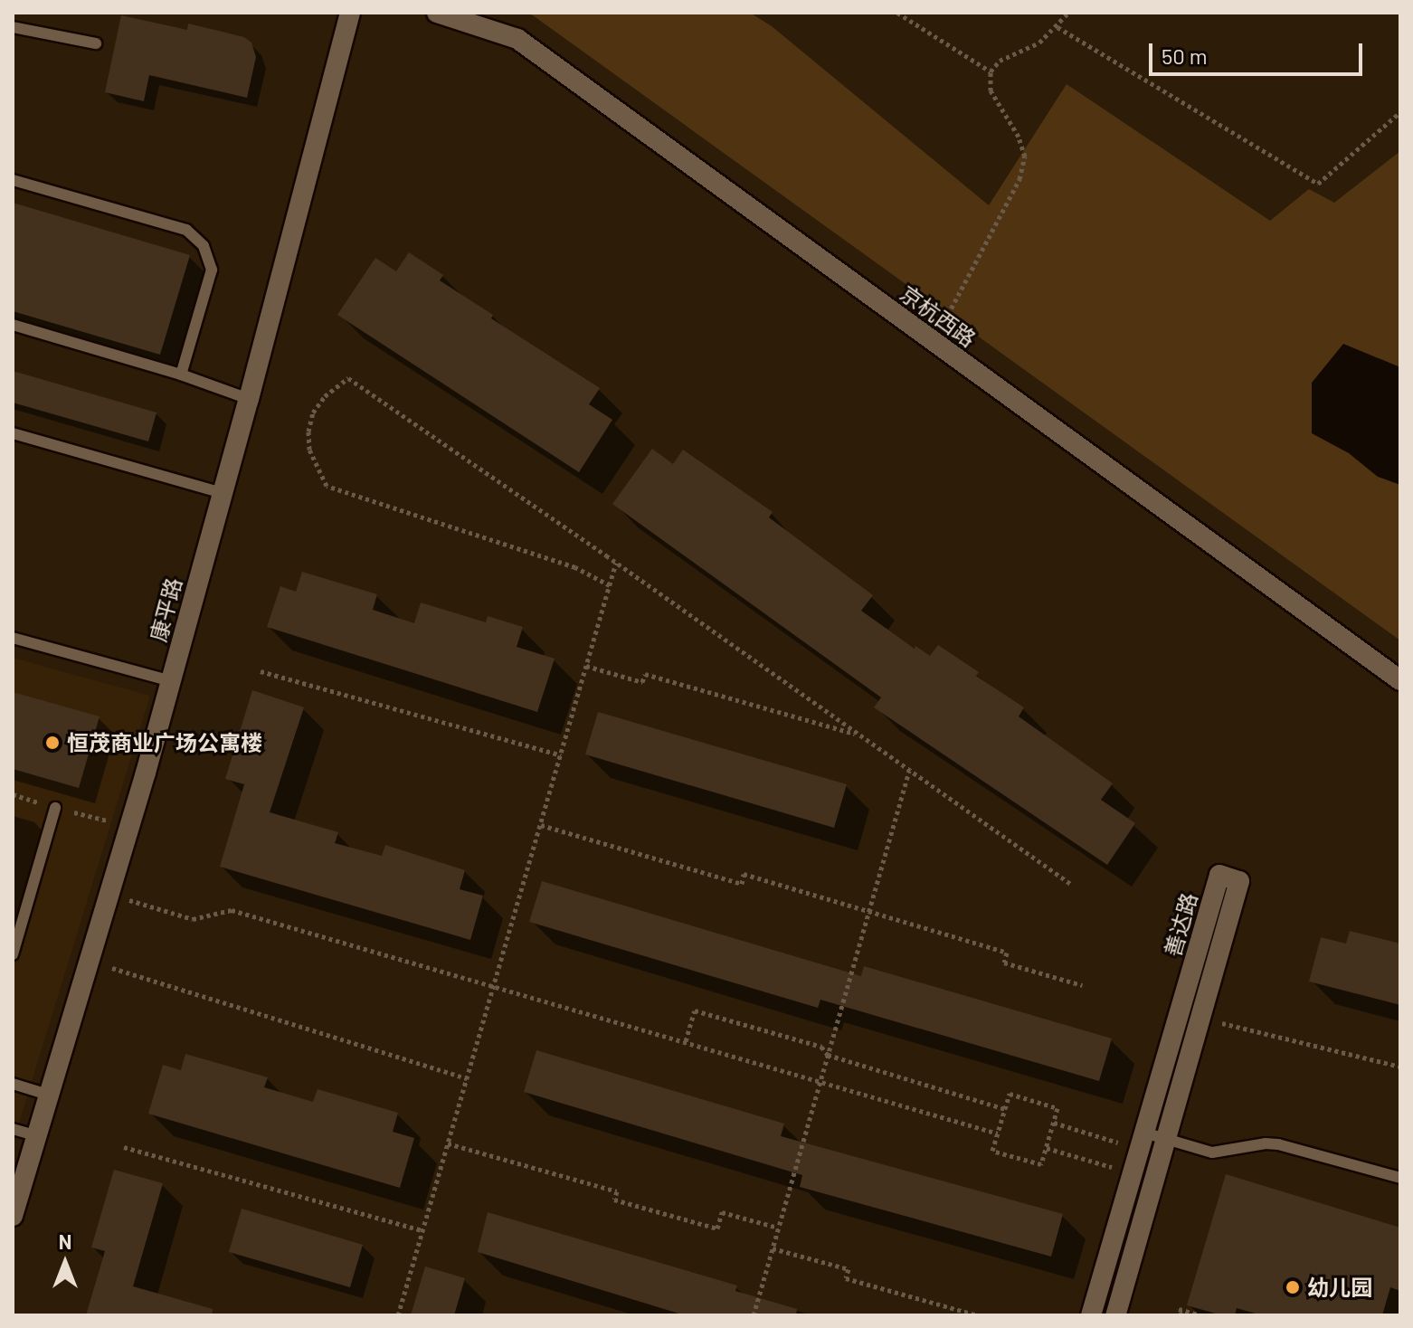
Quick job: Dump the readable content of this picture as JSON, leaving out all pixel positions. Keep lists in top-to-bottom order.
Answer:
{
  "streets": {
    "street": ["京杭西路", "康平路", "善达路"]
  },
  "places": ["恒茂商业广场公寓楼", "幼儿园"],
  "scale_bar": "50 m",
  "north": "top"
}
